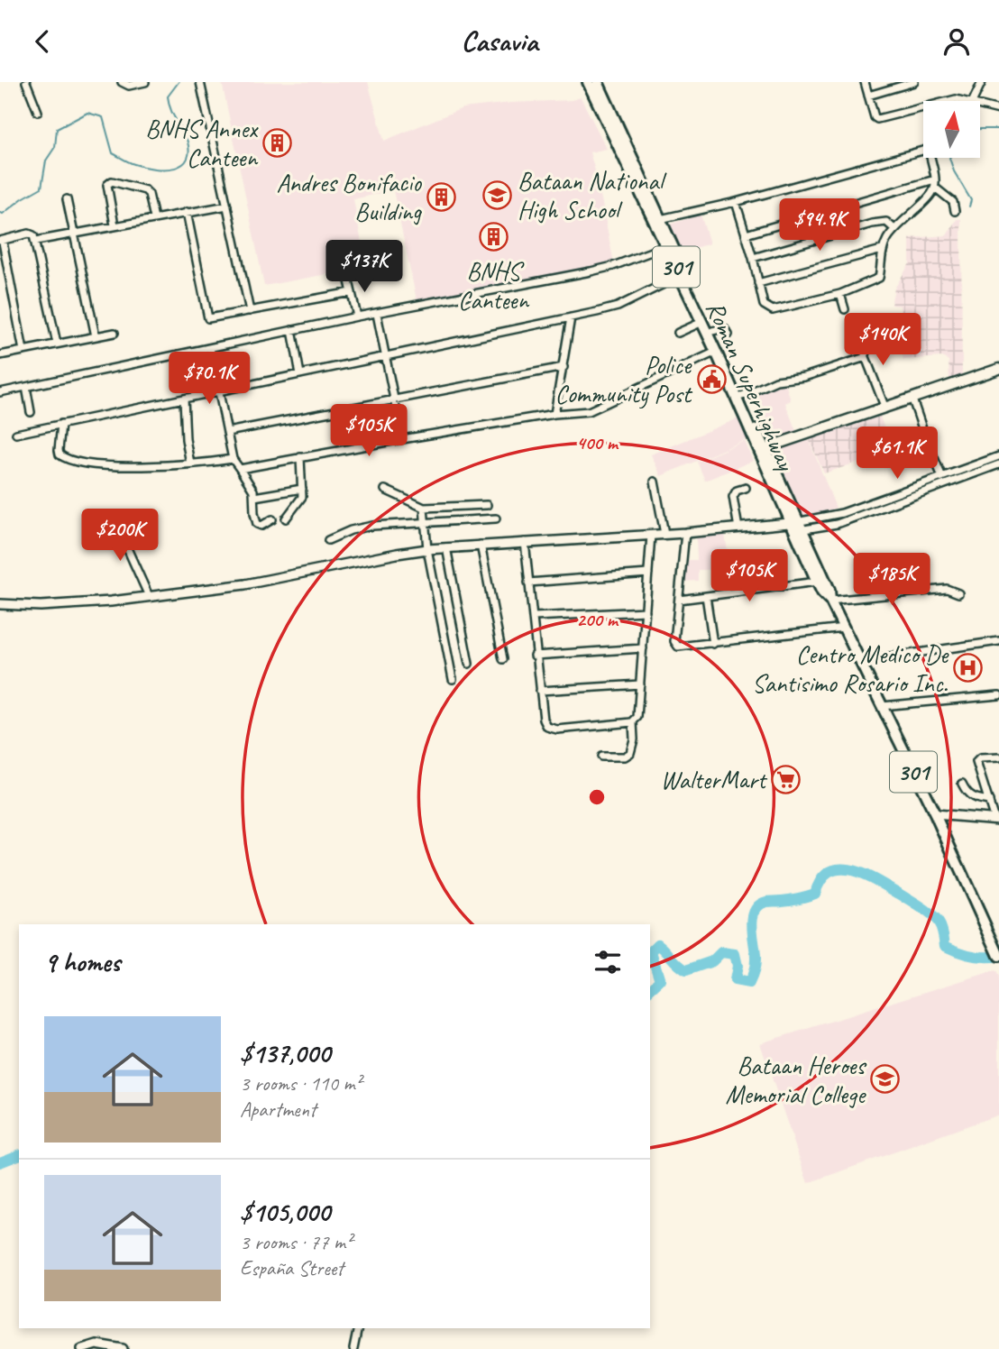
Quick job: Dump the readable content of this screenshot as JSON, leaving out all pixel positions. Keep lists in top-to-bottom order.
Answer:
{
  "streets": {
    "main road": ["301", "Roman Superhighway"]
  },
  "places": {
    "building": ["BNHS Annex Canteen", "Andres Bonifacio Building", "BNHS Canteen"],
    "school or university": ["Bataan National High School", "Bataan Heroes Memorial College"],
    "public building": ["Police Community Post"],
    "hospital": ["Centro Medico De Santisimo Rosario Inc."],
    "supermarket": ["WalterMart"]
  },
  "north": "top",
  "page": {
    "header": "Casavia",
    "price": [
      "$94.9K",
      "$137K",
      "$140K",
      "$70.1K",
      "$105K",
      "$61.1K",
      "$200K",
      "$105K",
      "$185K"
    ],
    "heading": "9 homes",
    "list": [
      {
        "name": "$137,000",
        "note": "3 rooms · 110 m² · Apartment"
      },
      {
        "name": "$105,000",
        "note": "3 rooms · 77 m² · España Street"
      }
    ]
  },
  "rings": ["400 m", "200 m"]
}
